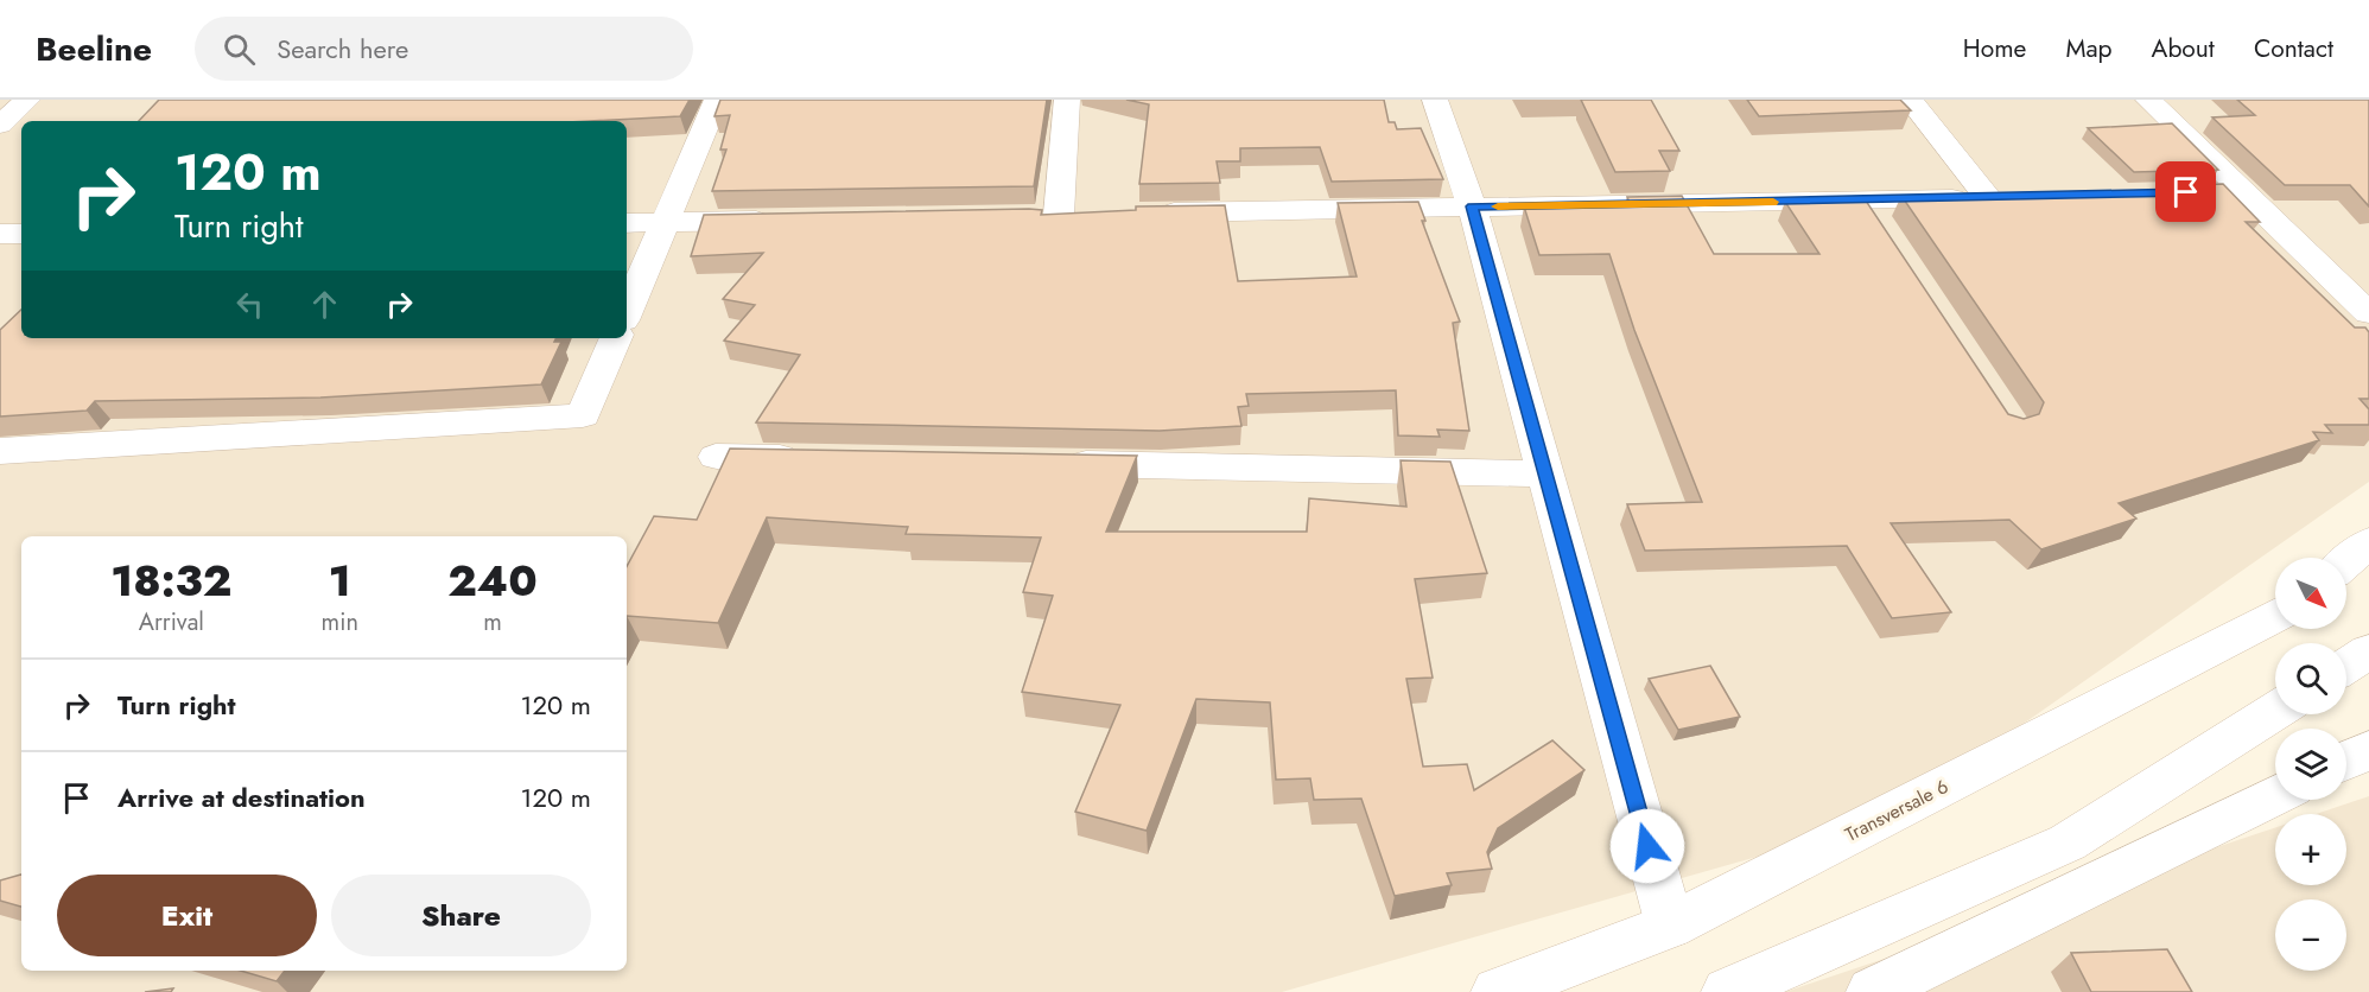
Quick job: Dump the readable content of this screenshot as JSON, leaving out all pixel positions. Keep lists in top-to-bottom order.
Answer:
{
  "streets": {
    "street": ["Transversale 6"]
  },
  "north": "bottom right",
  "page": {
    "header": "Beeline",
    "search": "Search here",
    "nav": [
      "Home",
      "Map",
      "About",
      "Contact"
    ],
    "turn": ["120 m", "Turn right"],
    "eta": [
      "18:32",
      "Arrival",
      "1",
      "min",
      "240",
      "m"
    ],
    "map_buttons": ["+", "−"],
    "list": [
      {
        "name": "Turn right",
        "value": "120 m"
      },
      {
        "name": "Arrive at destination",
        "value": "120 m"
      }
    ],
    "buttons": ["Exit", "Share"]
  }
}
